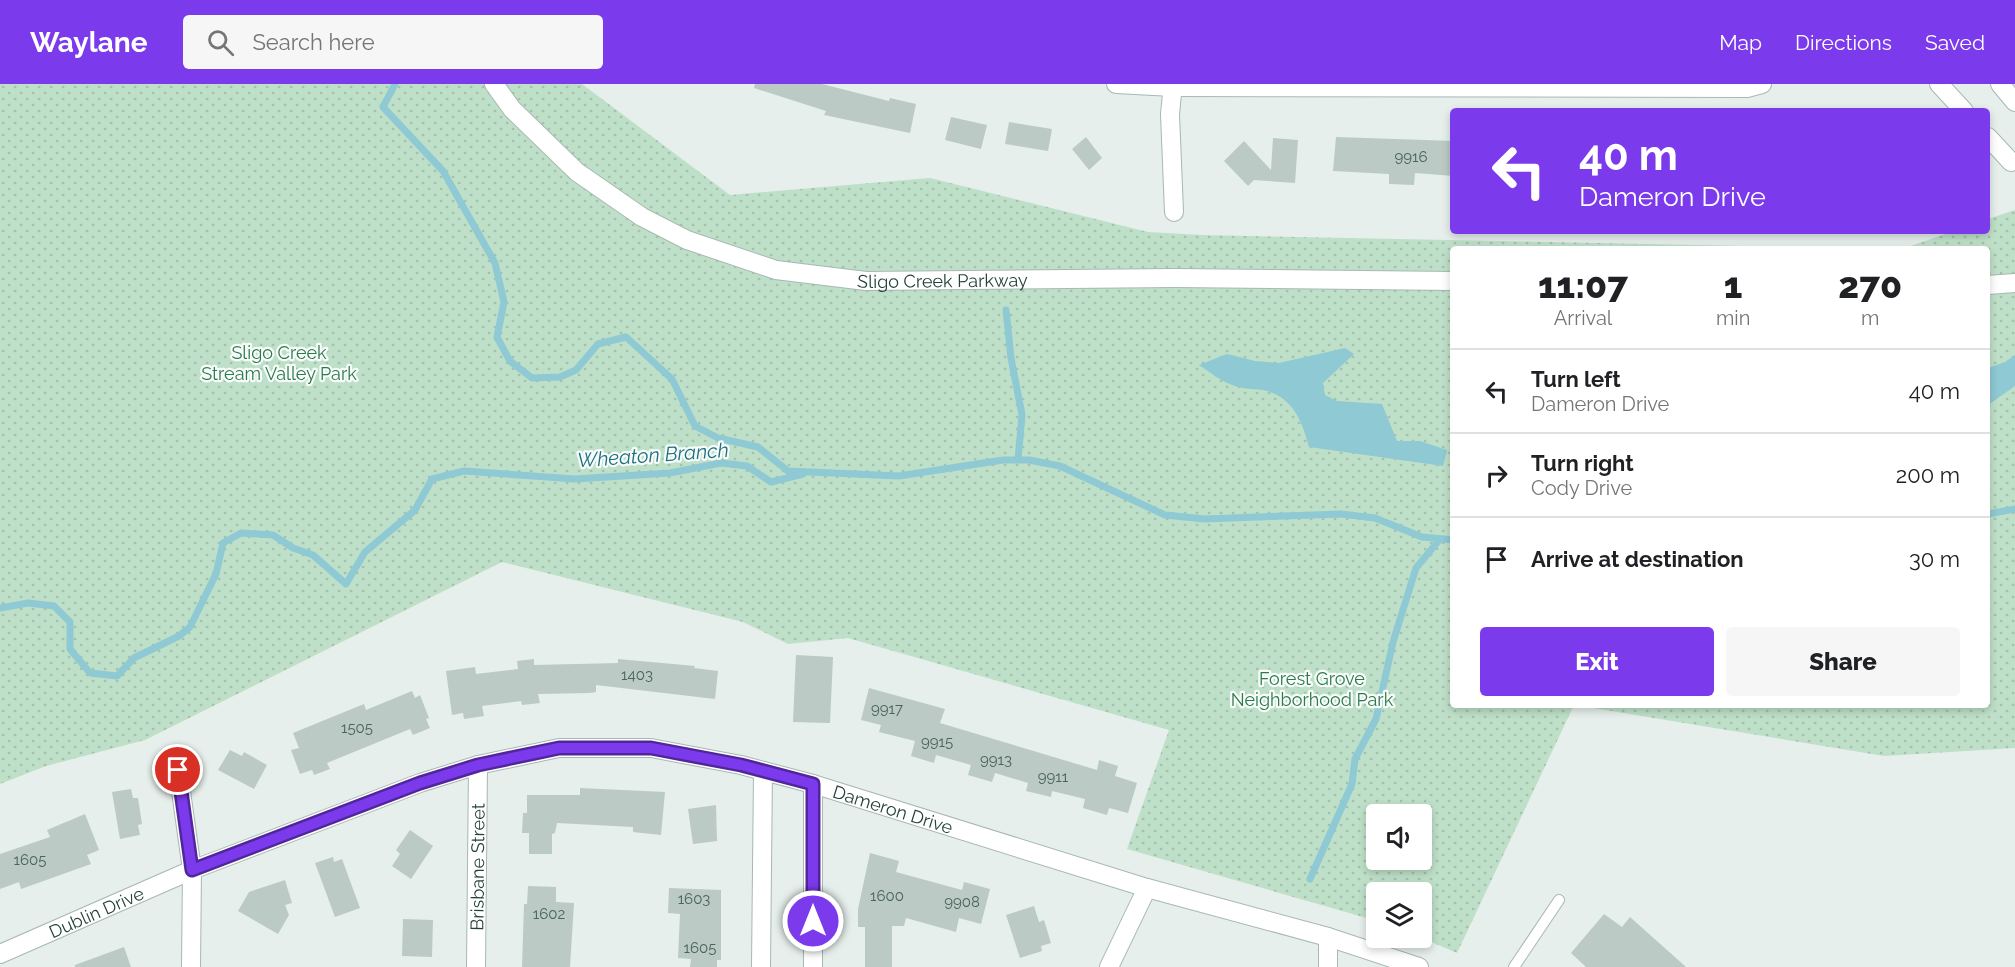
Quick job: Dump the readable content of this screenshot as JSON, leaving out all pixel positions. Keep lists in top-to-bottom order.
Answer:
{
  "streets": {
    "street": [
      "Sligo Creek Parkway",
      "Dameron Drive",
      "Brisbane Street",
      "Dublin Drive"
    ]
  },
  "crossings": [
    ["Dameron Drive", "Brisbane Street"],
    ["Dameron Drive", "Dublin Drive"]
  ],
  "water": ["Wheaton Branch"],
  "parks": ["Sligo Creek Stream Valley Park", "Forest Grove Neighborhood Park"],
  "house_numbers": [
    "9916",
    "1403",
    "9917",
    "1505",
    "9915",
    "9913",
    "9911",
    "1605",
    "1600",
    "1603",
    "9908",
    "1602",
    "1605"
  ],
  "page": {
    "header": "Waylane",
    "search": "Search here",
    "nav": ["Map", "Directions", "Saved"],
    "turn": ["40 m", "Dameron Drive"],
    "eta": [
      "11:07",
      "Arrival",
      "1",
      "min",
      "270",
      "m"
    ],
    "list": [
      {
        "name": "Turn left",
        "note": "Dameron Drive",
        "value": "40 m"
      },
      {
        "name": "Turn right",
        "note": "Cody Drive",
        "value": "200 m"
      },
      {
        "name": "Arrive at destination",
        "value": "30 m"
      }
    ],
    "buttons": ["Exit", "Share"]
  }
}
